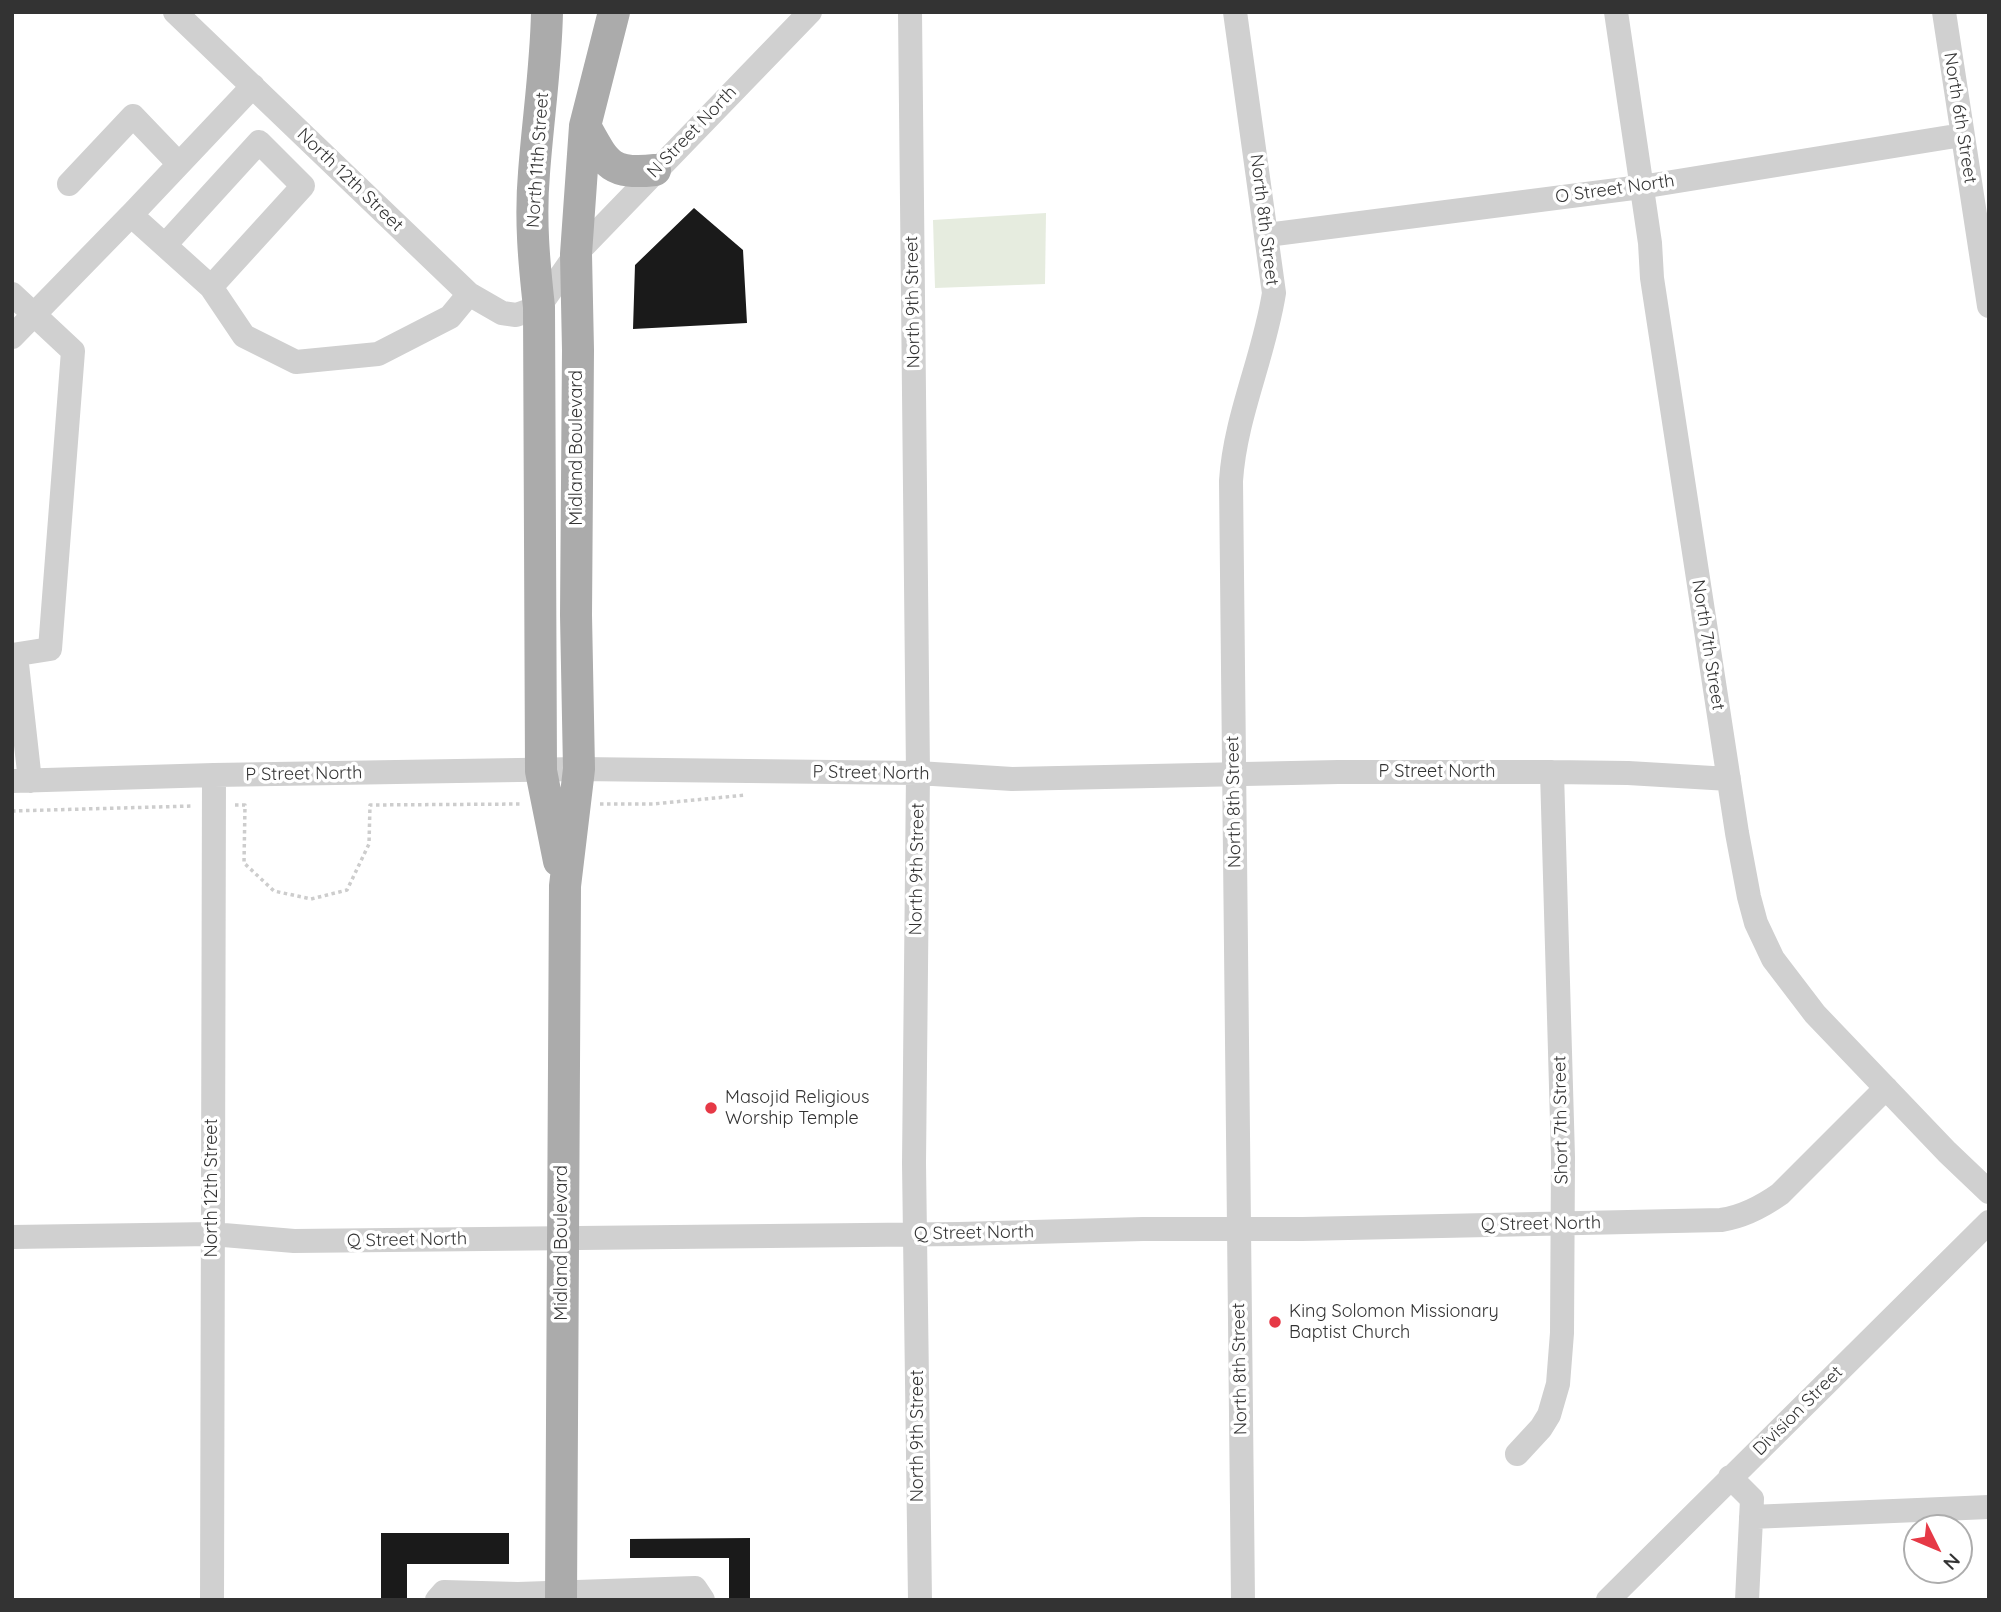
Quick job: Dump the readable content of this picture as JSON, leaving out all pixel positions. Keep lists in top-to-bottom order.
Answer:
{
  "streets": {
    "main road": ["North 11th Street", "Midland Boulevard"],
    "street": [
      "North 6th Street",
      "N Street North",
      "North 12th Street",
      "O Street North",
      "North 8th Street",
      "North 9th Street",
      "North 7th Street",
      "P Street North",
      "Short 7th Street",
      "Q Street North",
      "Division Street"
    ]
  },
  "crossings": [
    ["North 6th Street", "O Street North"],
    ["N Street North", "North 11th Street"],
    ["N Street North", "North 12th Street"],
    ["N Street North", "Midland Boulevard"],
    ["North 11th Street", "North 12th Street"],
    ["North 11th Street", "Midland Boulevard"],
    ["North 12th Street", "Midland Boulevard"],
    ["North 12th Street", "P Street North"],
    ["North 12th Street", "Q Street North"],
    ["O Street North", "North 8th Street"],
    ["O Street North", "North 7th Street"],
    ["North 8th Street", "P Street North"],
    ["North 8th Street", "Q Street North"],
    ["North 9th Street", "P Street North"],
    ["North 9th Street", "Q Street North"],
    ["Midland Boulevard", "P Street North"],
    ["Midland Boulevard", "Q Street North"],
    ["North 7th Street", "P Street North"],
    ["North 7th Street", "Q Street North"],
    ["P Street North", "Short 7th Street"],
    ["Short 7th Street", "Q Street North"]
  ],
  "places": ["Masojid Religious Worship Temple", "King Solomon Missionary Baptist Church"],
  "north": "bottom right"
}
